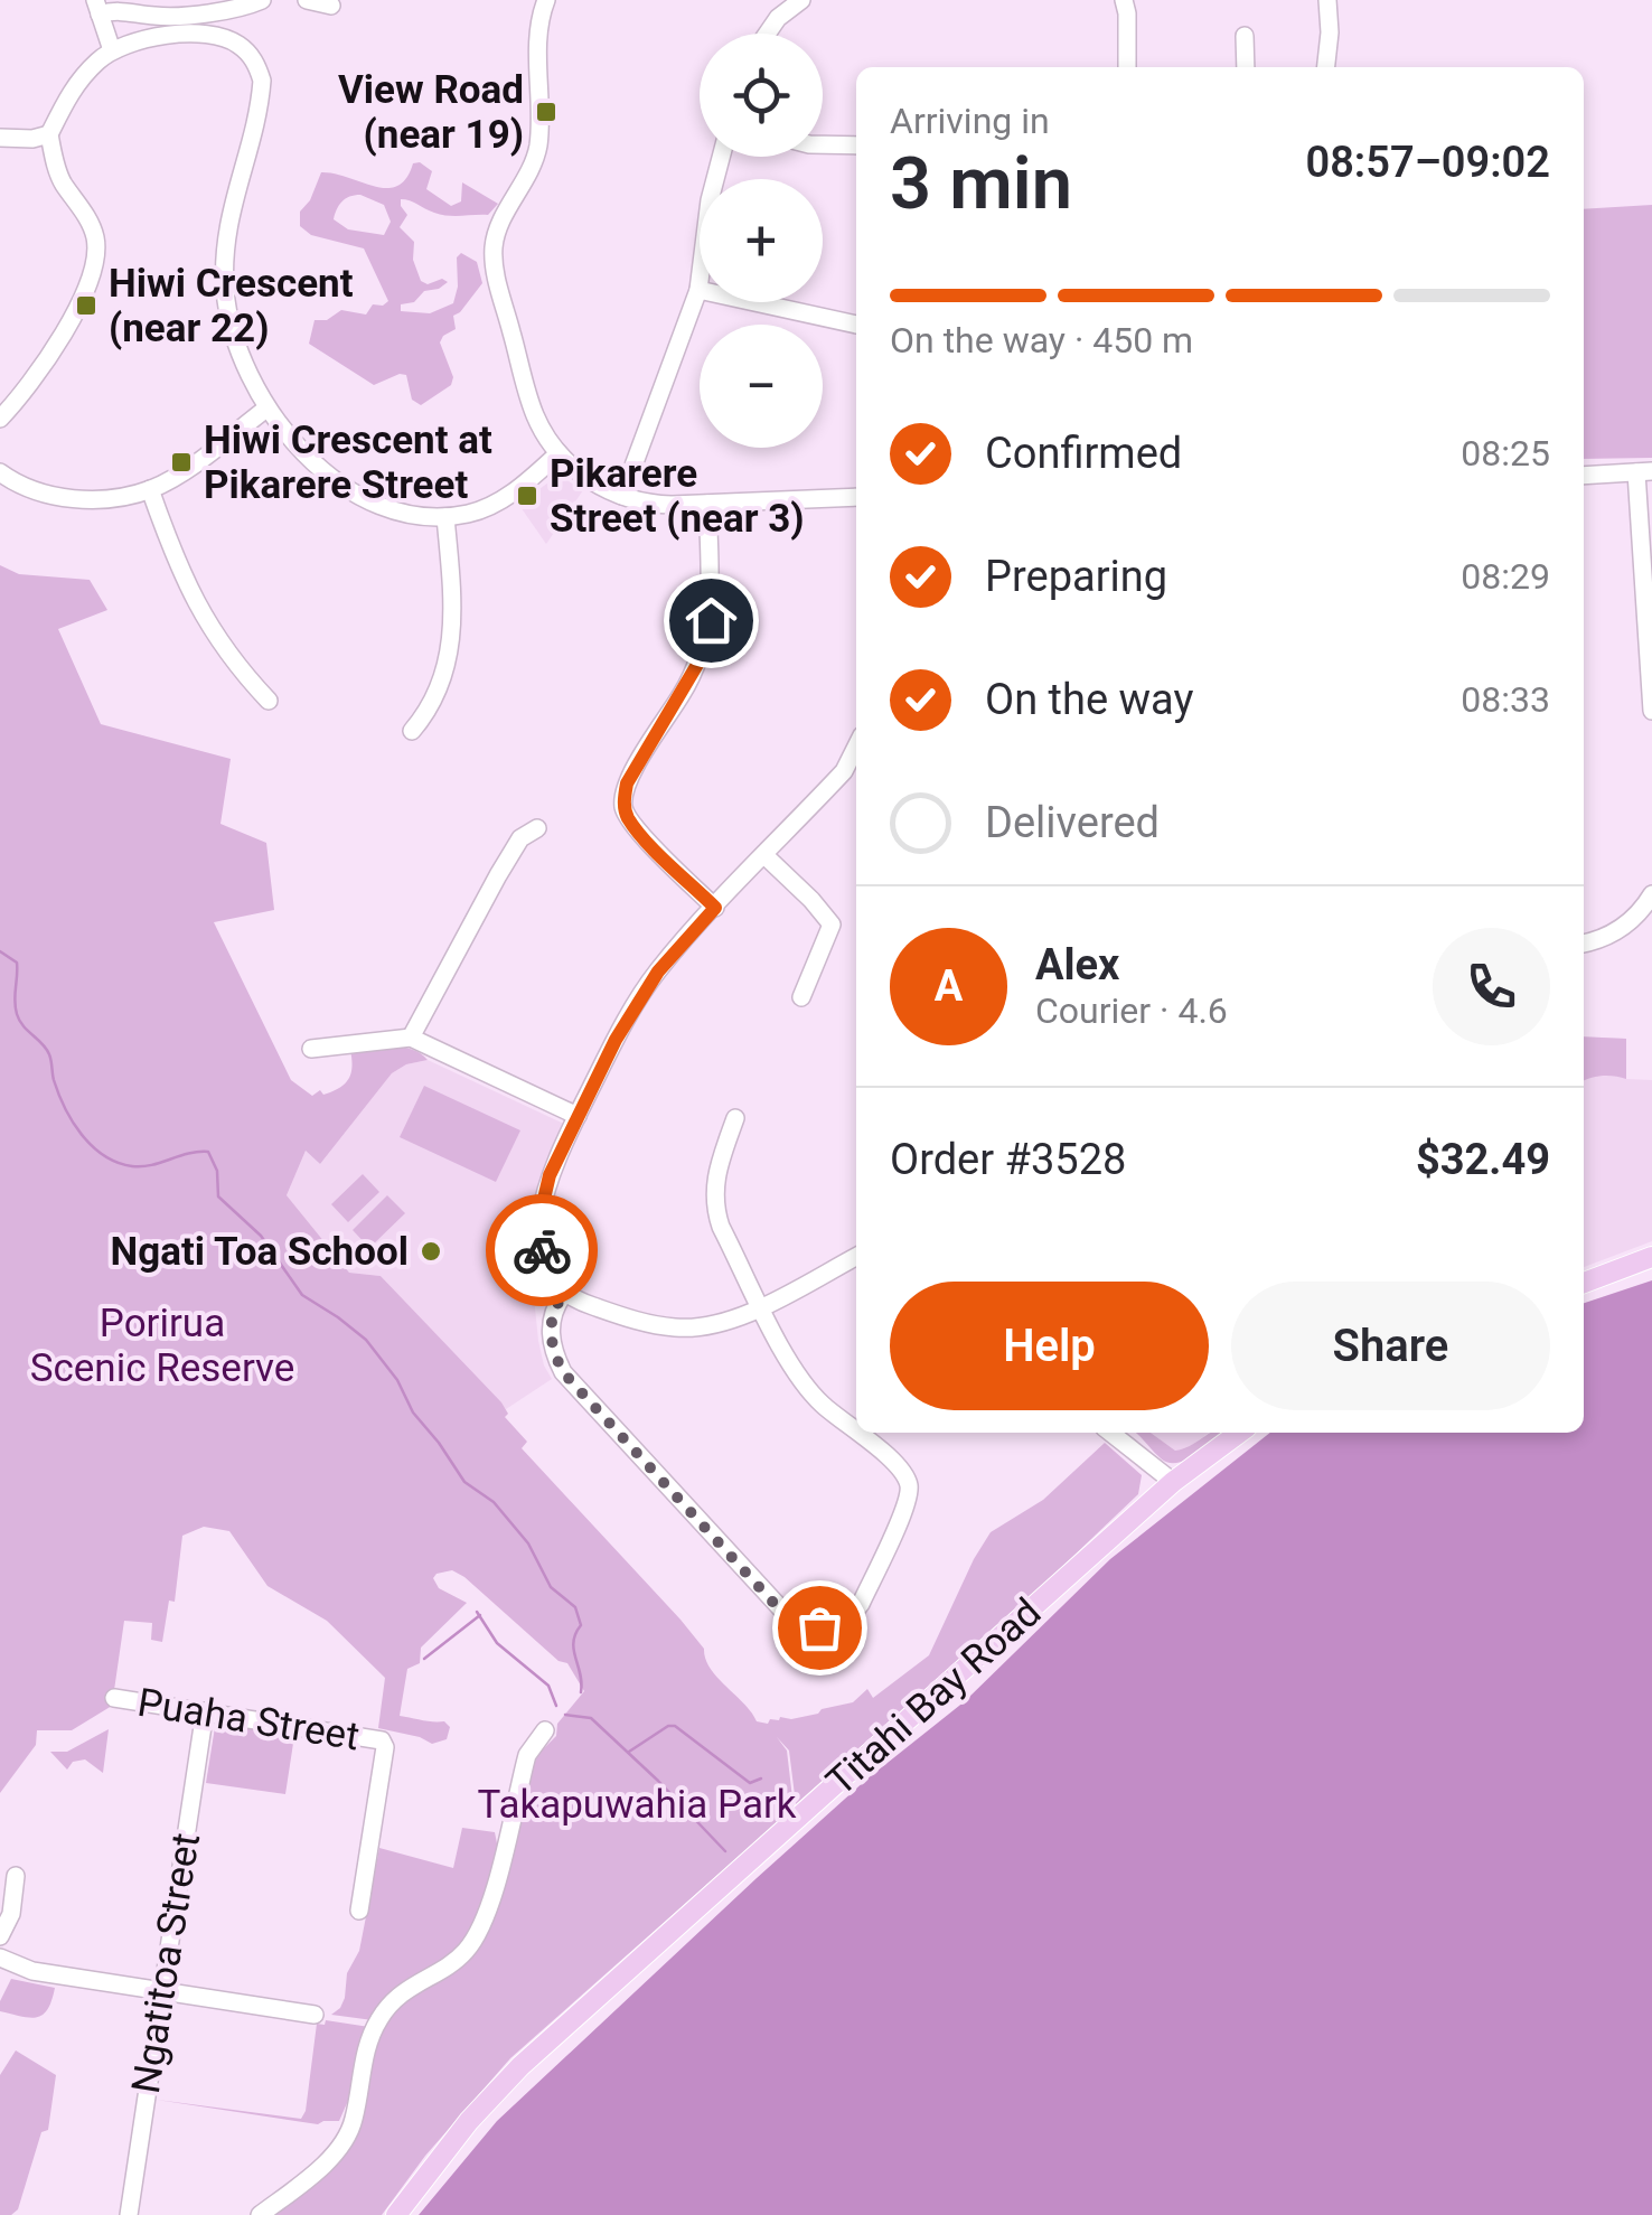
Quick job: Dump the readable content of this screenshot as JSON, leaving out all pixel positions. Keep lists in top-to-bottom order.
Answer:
{
  "streets": {
    "main road": ["Titahi Bay Road"],
    "street": ["Puaha Street", "Ngatitoa Street"]
  },
  "crossings": [
    ["Puaha Street", "Ngatitoa Street"]
  ],
  "parks": ["Porirua Scenic Reserve", "Takapuwahia Park"],
  "places": {
    "transit": [
      "View Road (near 19)",
      "Hiwi Crescent (near 22)",
      "Hiwi Crescent at Pikarere Street",
      "Pikarere Street (near 3)"
    ],
    "other": ["Ngati Toa School"]
  },
  "page": {
    "map_buttons": ["+", "−"],
    "heading": ["3 min", "Arriving in", "08:57–09:02"],
    "panel": [
      "Alex",
      "Courier · 4.6",
      "Order #3528",
      "$32.49"
    ],
    "bar": "On the way · 450 m",
    "list": [
      ["Confirmed", "08:25"],
      ["Preparing", "08:29"],
      ["On the way", "08:33"],
      "Delivered"
    ],
    "round": "A",
    "buttons": ["Help", "Share"]
  }
}
